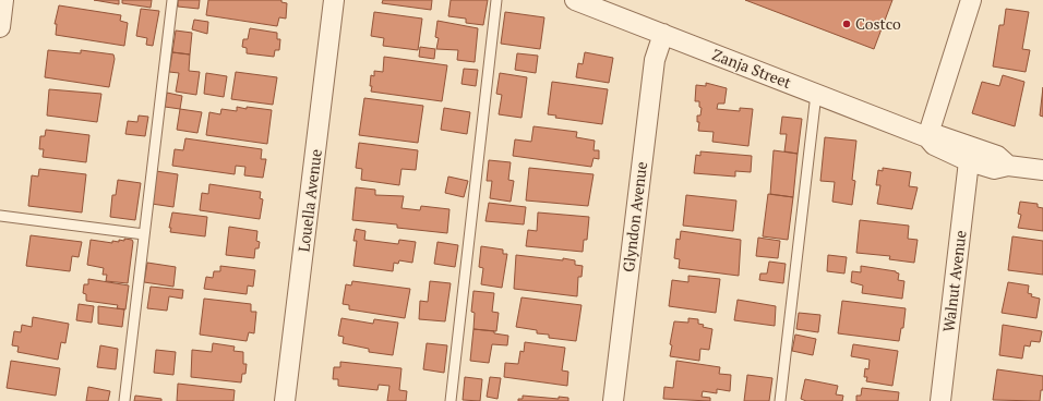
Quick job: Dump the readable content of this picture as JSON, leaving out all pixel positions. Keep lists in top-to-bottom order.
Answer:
{
  "streets": {
    "street": [
      "Zanja Street",
      "Louella Avenue",
      "Glyndon Avenue",
      "Walnut Avenue"
    ]
  },
  "crossings": [
    ["Zanja Street", "Glyndon Avenue"],
    ["Zanja Street", "Walnut Avenue"]
  ],
  "places": ["Costco"]
}
